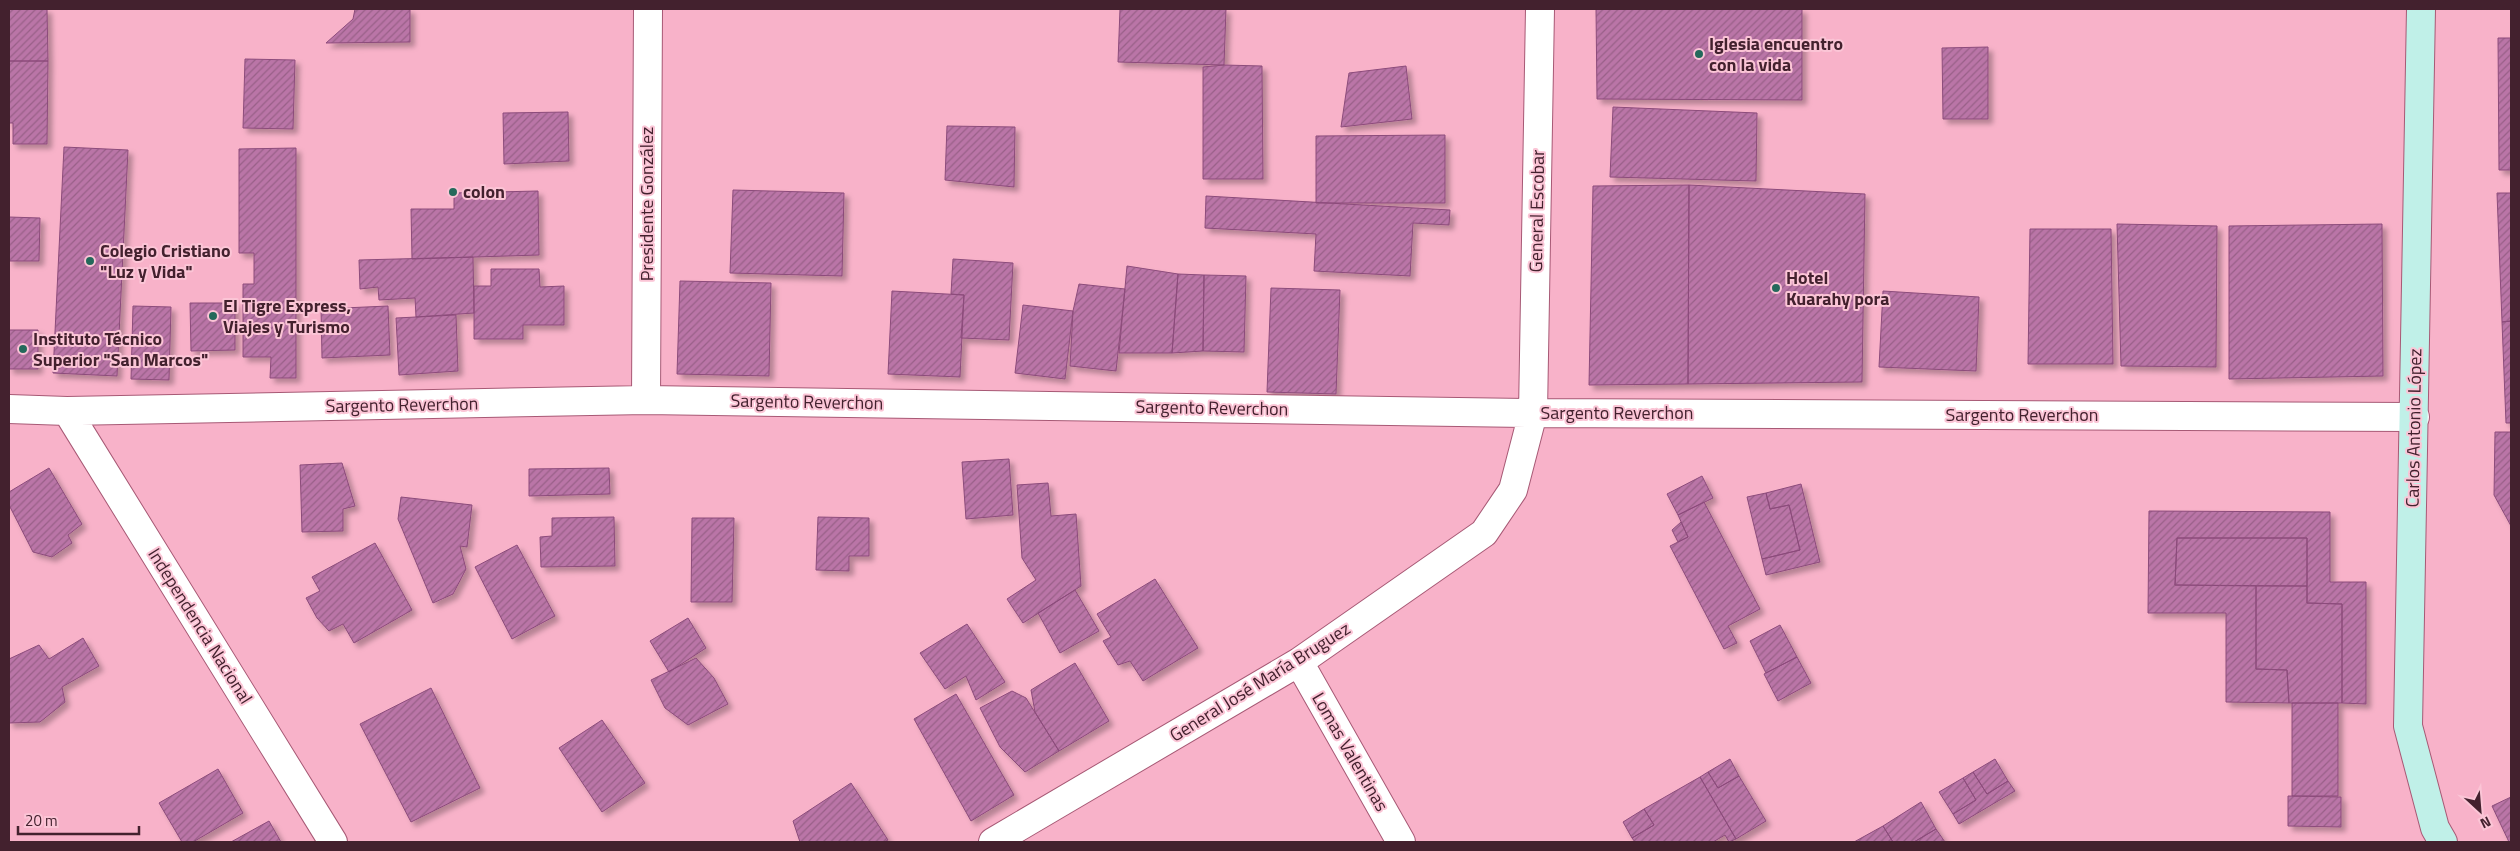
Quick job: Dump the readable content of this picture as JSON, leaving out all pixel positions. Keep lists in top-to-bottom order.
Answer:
{
  "streets": {
    "main road": ["Carlos Antonio López"],
    "street": [
      "Presidente González",
      "General Escobar",
      "Sargento Reverchon",
      "Independencia Nacional",
      "General José María Bruguez",
      "Lomas Valentinas"
    ]
  },
  "crossings": [
    ["Presidente González", "Sargento Reverchon"],
    ["General Escobar", "Sargento Reverchon"],
    ["General Escobar", "General José María Bruguez"],
    ["Sargento Reverchon", "Carlos Antonio López"],
    ["Sargento Reverchon", "Independencia Nacional"],
    ["Sargento Reverchon", "General José María Bruguez"],
    ["General José María Bruguez", "Lomas Valentinas"]
  ],
  "places": [
    "Iglesia encuentro con la vida",
    "colon",
    "Colegio Cristiano \"Luz y Vida\"",
    "Hotel Kuarahy pora",
    "El Tigre Express, Viajes y Turismo",
    "Instituto Técnico Superior \"San Marcos\""
  ],
  "scale_bar": "20 m",
  "north": "bottom right"
}
